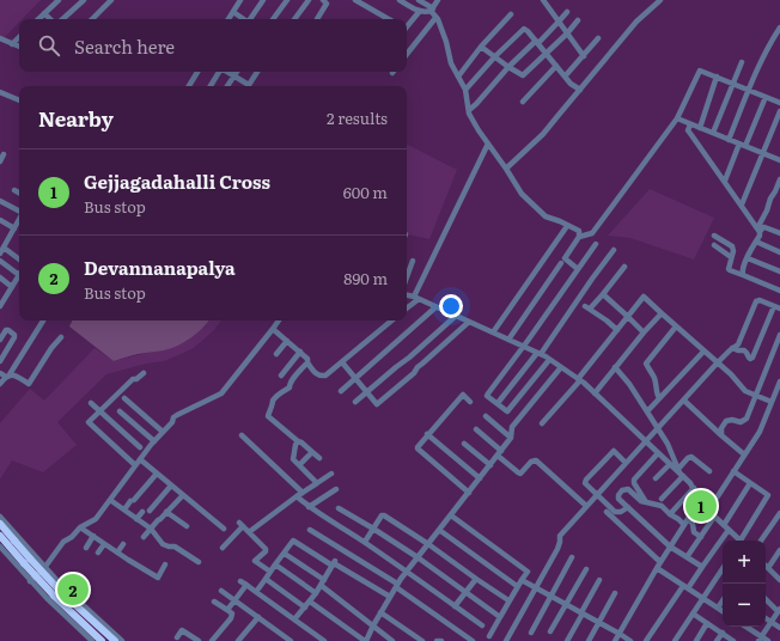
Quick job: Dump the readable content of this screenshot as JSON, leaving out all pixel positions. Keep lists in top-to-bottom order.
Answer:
{
  "page": {
    "search": "Search here",
    "heading": ["Nearby", "2 results"],
    "list": [
      {
        "mark": "1",
        "name": "Gejjagadahalli Cross",
        "note": "Bus stop",
        "value": "600 m"
      },
      {
        "mark": "2",
        "name": "Devannanapalya",
        "note": "Bus stop",
        "value": "890 m"
      }
    ],
    "pins": ["1", "2"],
    "map_buttons": ["+", "−"]
  }
}
